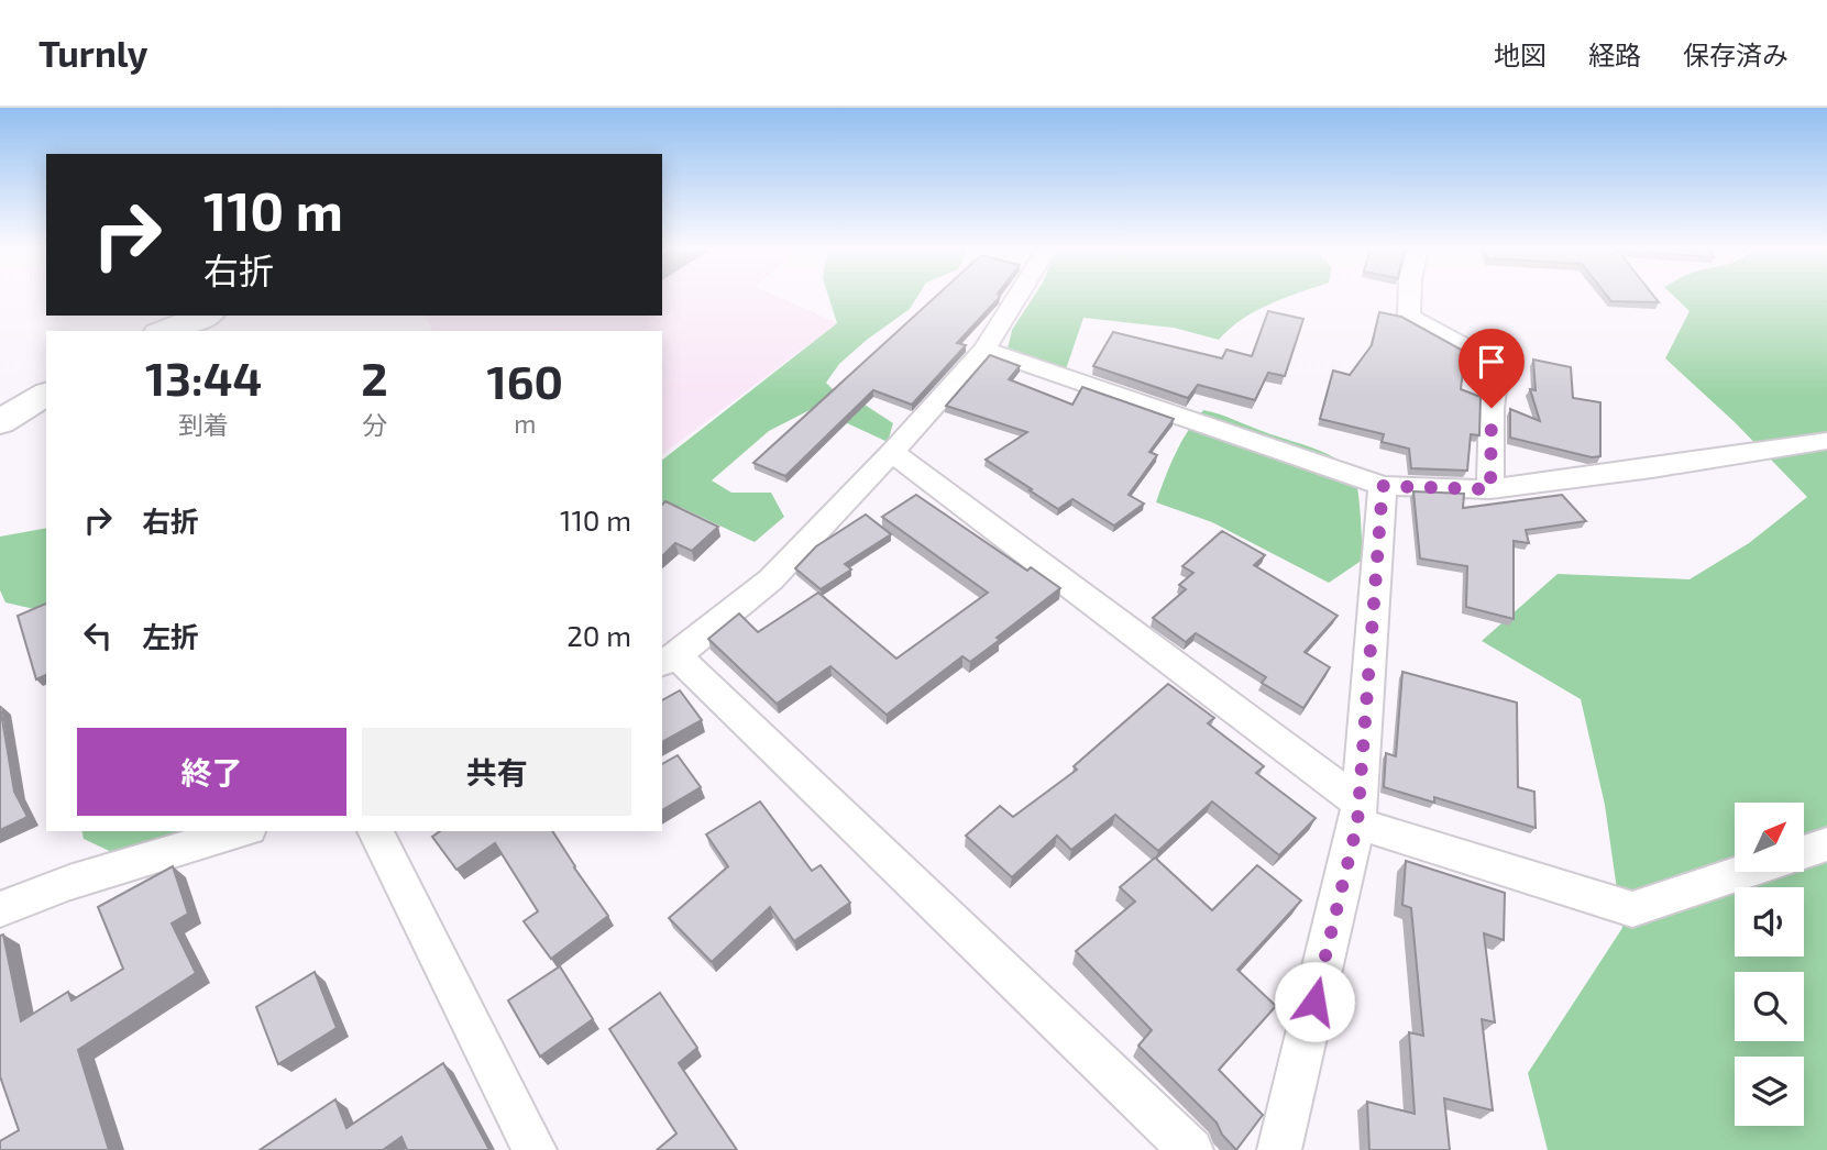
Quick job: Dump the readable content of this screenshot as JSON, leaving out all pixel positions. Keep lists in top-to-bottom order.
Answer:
{
  "north": "top right",
  "page": {
    "header": "Turnly",
    "nav": ["地図", "経路", "保存済み"],
    "turn": ["110 m", "右折"],
    "eta": [
      "13:44",
      "到着",
      "2",
      "分",
      "160",
      "m"
    ],
    "list": [
      {
        "name": "右折",
        "value": "110 m"
      },
      {
        "name": "左折",
        "value": "20 m"
      }
    ],
    "buttons": ["終了", "共有"]
  }
}
